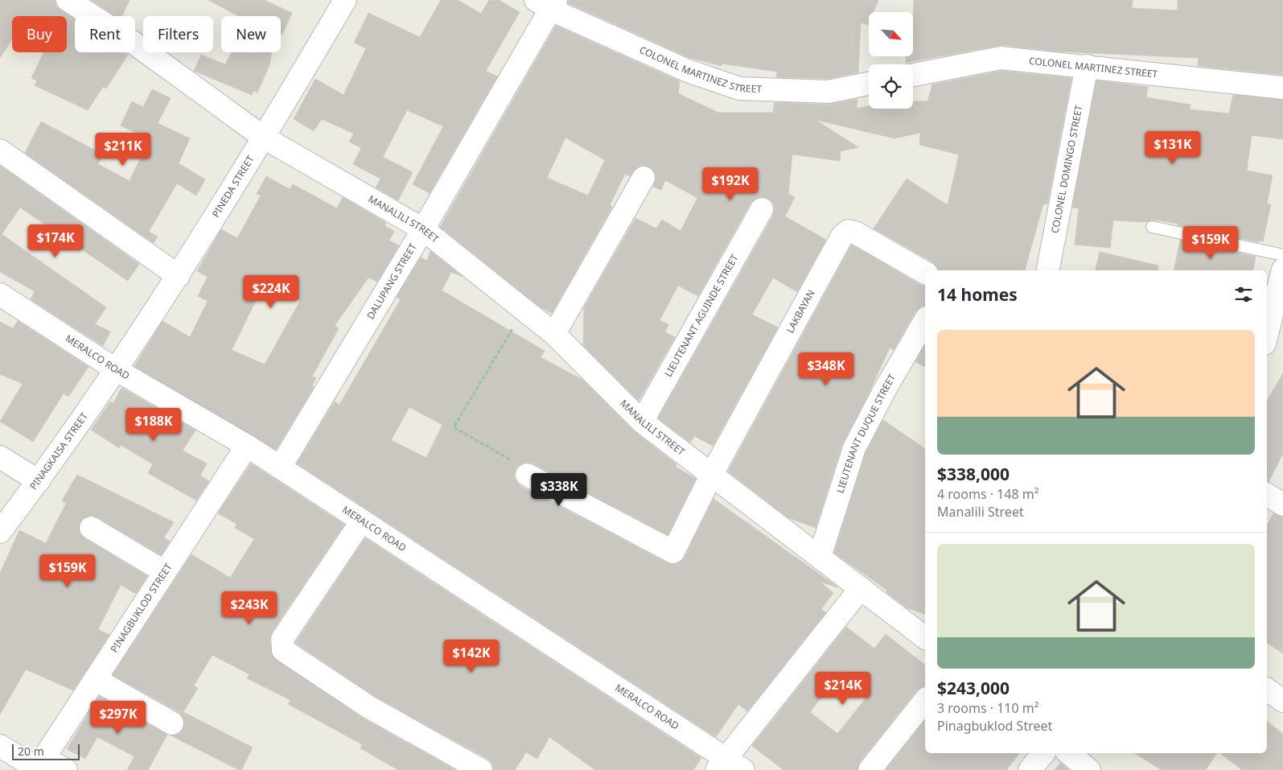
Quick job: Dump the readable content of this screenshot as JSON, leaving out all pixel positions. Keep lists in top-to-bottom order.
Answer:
{
  "streets": {
    "street": [
      "COLONEL MARTINEZ STREET",
      "COLONEL DOMINGO STREET",
      "PINEDA STREET",
      "MANALILI STREET",
      "DALUPANG STREET",
      "LAKBAYAN",
      "LIEUTENANT AGUINDE STREET",
      "MERALCO ROAD",
      "LIEUTENANT DUQUE STREET",
      "PINAGKAISA STREET",
      "PINAGBUKLOD STREET"
    ]
  },
  "crossings": [
    ["COLONEL MARTINEZ STREET", "COLONEL DOMINGO STREET"],
    ["COLONEL MARTINEZ STREET", "DALUPANG STREET"],
    ["PINEDA STREET", "MANALILI STREET"],
    ["PINEDA STREET", "MERALCO ROAD"],
    ["PINEDA STREET", "PINAGKAISA STREET"],
    ["MANALILI STREET", "DALUPANG STREET"],
    ["MANALILI STREET", "LAKBAYAN"],
    ["MANALILI STREET", "LIEUTENANT AGUINDE STREET"],
    ["MANALILI STREET", "LIEUTENANT DUQUE STREET"],
    ["DALUPANG STREET", "MERALCO ROAD"],
    ["MERALCO ROAD", "PINAGKAISA STREET"],
    ["MERALCO ROAD", "PINAGBUKLOD STREET"]
  ],
  "scale_bar": "20 m",
  "north": "bottom right",
  "page": {
    "chip": [
      "Buy",
      "Rent",
      "Filters",
      "New"
    ],
    "price": [
      "$131K",
      "$211K",
      "$192K",
      "$174K",
      "$159K",
      "$224K",
      "$348K",
      "$188K",
      "$338K",
      "$159K",
      "$243K",
      "$142K",
      "$214K",
      "$297K"
    ],
    "heading": "14 homes",
    "list": [
      {
        "name": "$338,000",
        "note": "4 rooms · 148 m² · Manalili Street"
      },
      {
        "name": "$243,000",
        "note": "3 rooms · 110 m² · Pinagbuklod Street"
      }
    ],
    "scale": "20 m"
  }
}
